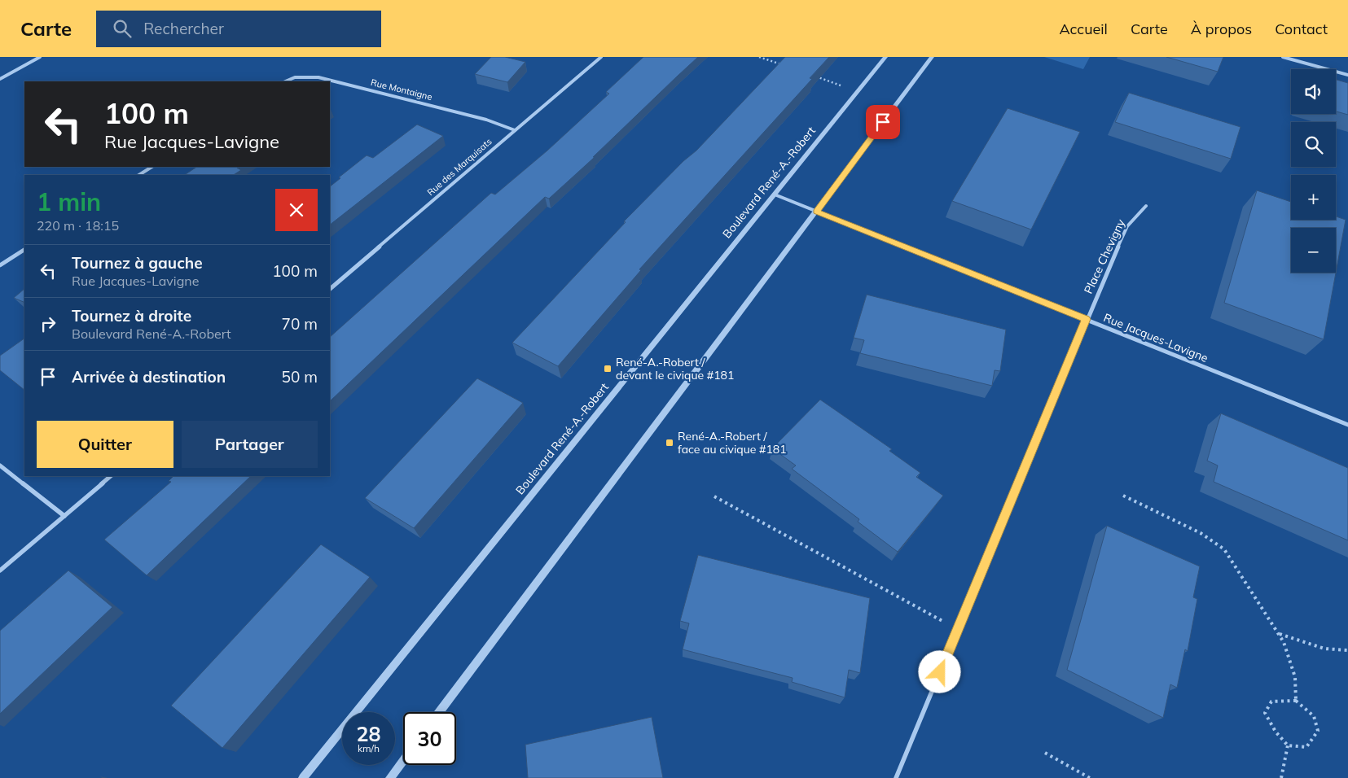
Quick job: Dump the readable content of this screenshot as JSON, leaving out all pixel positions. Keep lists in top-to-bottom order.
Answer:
{
  "streets": {
    "street": [
      "Rue Montaigne",
      "Rue des Marquisats",
      "Boulevard René-A.-Robert",
      "Place Chevigny",
      "Rue Jacques-Lavigne"
    ]
  },
  "crossings": [
    ["Rue Montaigne", "Rue des Marquisats"],
    ["Boulevard René-A.-Robert", "Rue Jacques-Lavigne"],
    ["Place Chevigny", "Rue Jacques-Lavigne"]
  ],
  "places": {
    "transit": ["René-A.-Robert / devant le civique #181", "René-A.-Robert / face au civique #181"]
  },
  "page": {
    "header": "Carte",
    "search": "Rechercher",
    "nav": [
      "Accueil",
      "Carte",
      "À propos",
      "Contact"
    ],
    "map_buttons": ["+", "−"],
    "turn": ["100 m", "Rue Jacques-Lavigne"],
    "heading": ["1 min", "220 m · 18:15"],
    "list": [
      {
        "name": "Tournez à gauche",
        "note": "Rue Jacques-Lavigne",
        "value": "100 m"
      },
      {
        "name": "Tournez à droite",
        "note": "Boulevard René-A.-Robert",
        "value": "70 m"
      },
      {
        "name": "Arrivée à destination",
        "value": "50 m"
      }
    ],
    "buttons": ["Quitter", "Partager"],
    "speed": "28 km/h",
    "limit": "30"
  }
}
